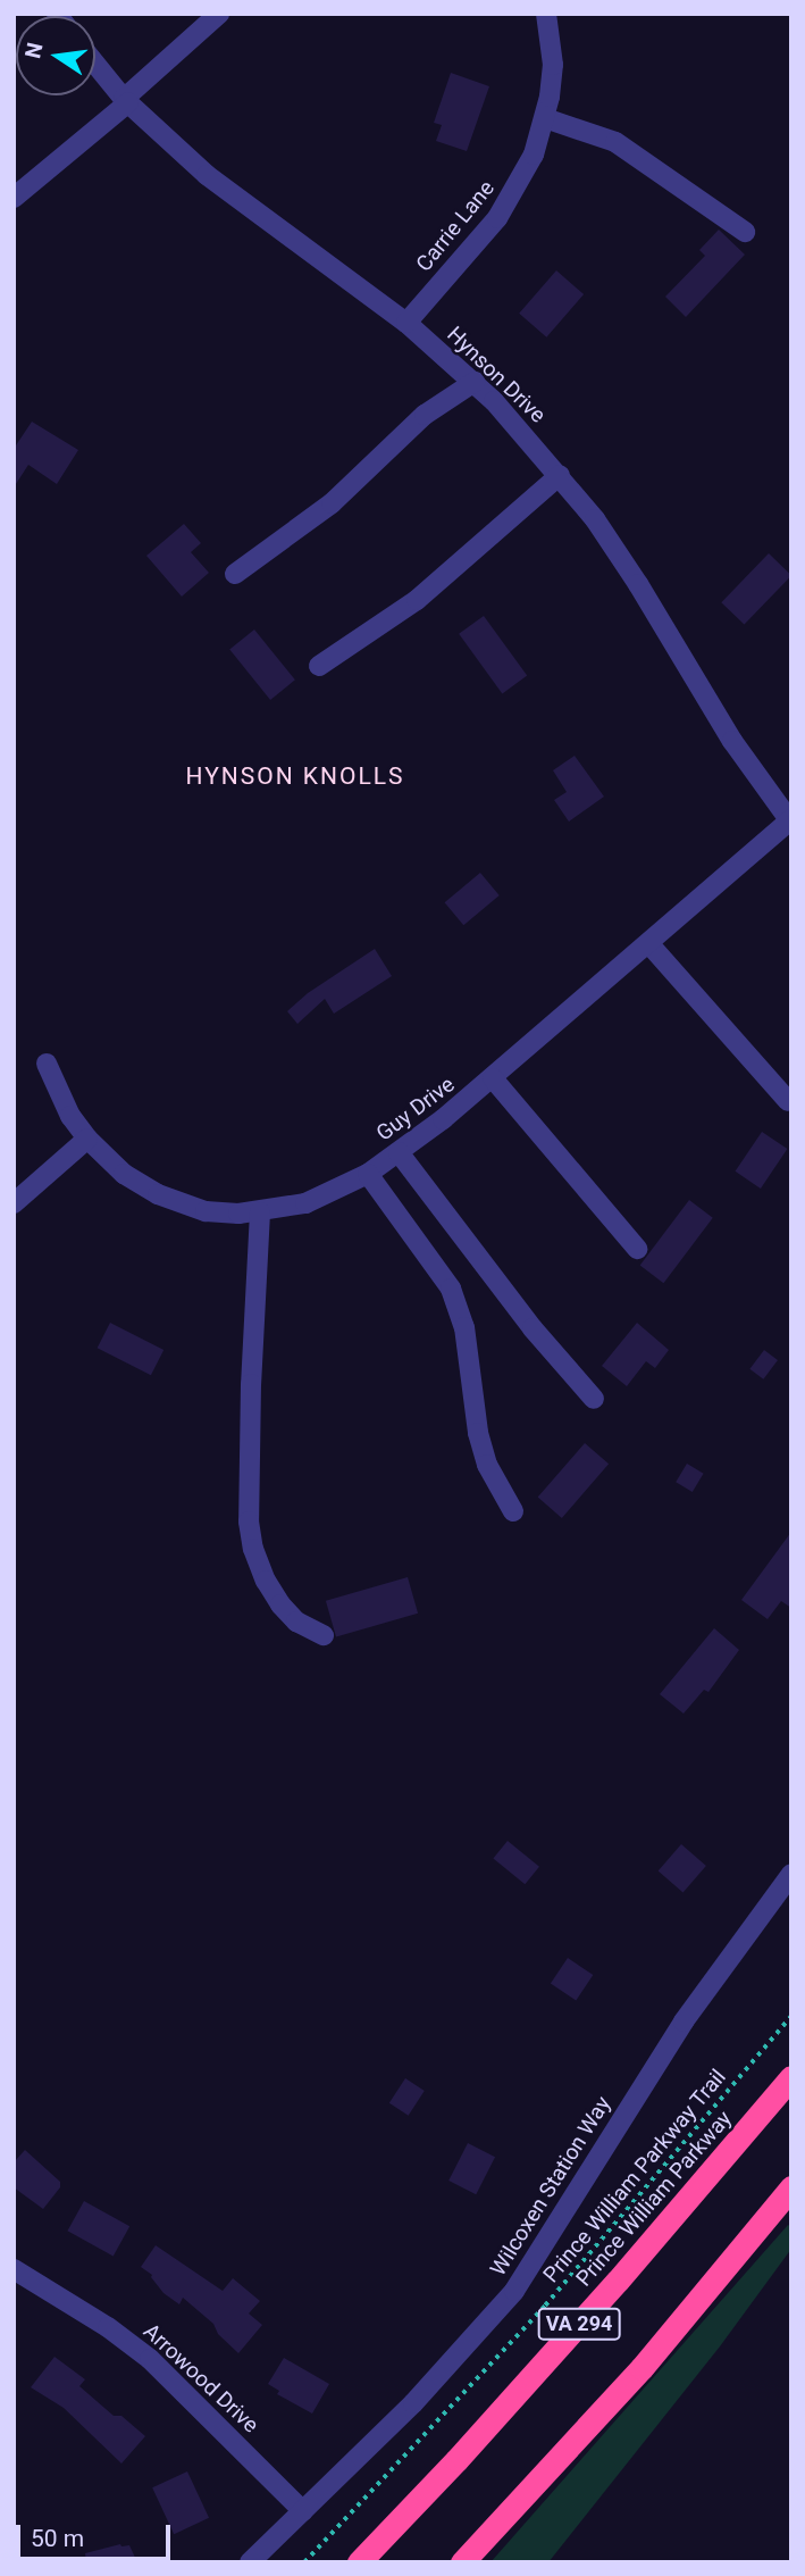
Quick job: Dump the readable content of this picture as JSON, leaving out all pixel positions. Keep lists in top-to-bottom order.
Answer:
{
  "streets": {
    "highway": ["Prince William Parkway", "VA 294"],
    "street": [
      "Carrie Lane",
      "Hynson Drive",
      "Guy Drive",
      "Wilcoxen Station Way",
      "Arrowood Drive"
    ],
    "path": ["Prince William Parkway Trail"]
  },
  "crossings": [
    ["Carrie Lane", "Hynson Drive"],
    ["Hynson Drive", "Guy Drive"],
    ["Wilcoxen Station Way", "Arrowood Drive"]
  ],
  "districts": ["HYNSON KNOLLS"],
  "scale_bar": "50 m",
  "north": "left"
}
